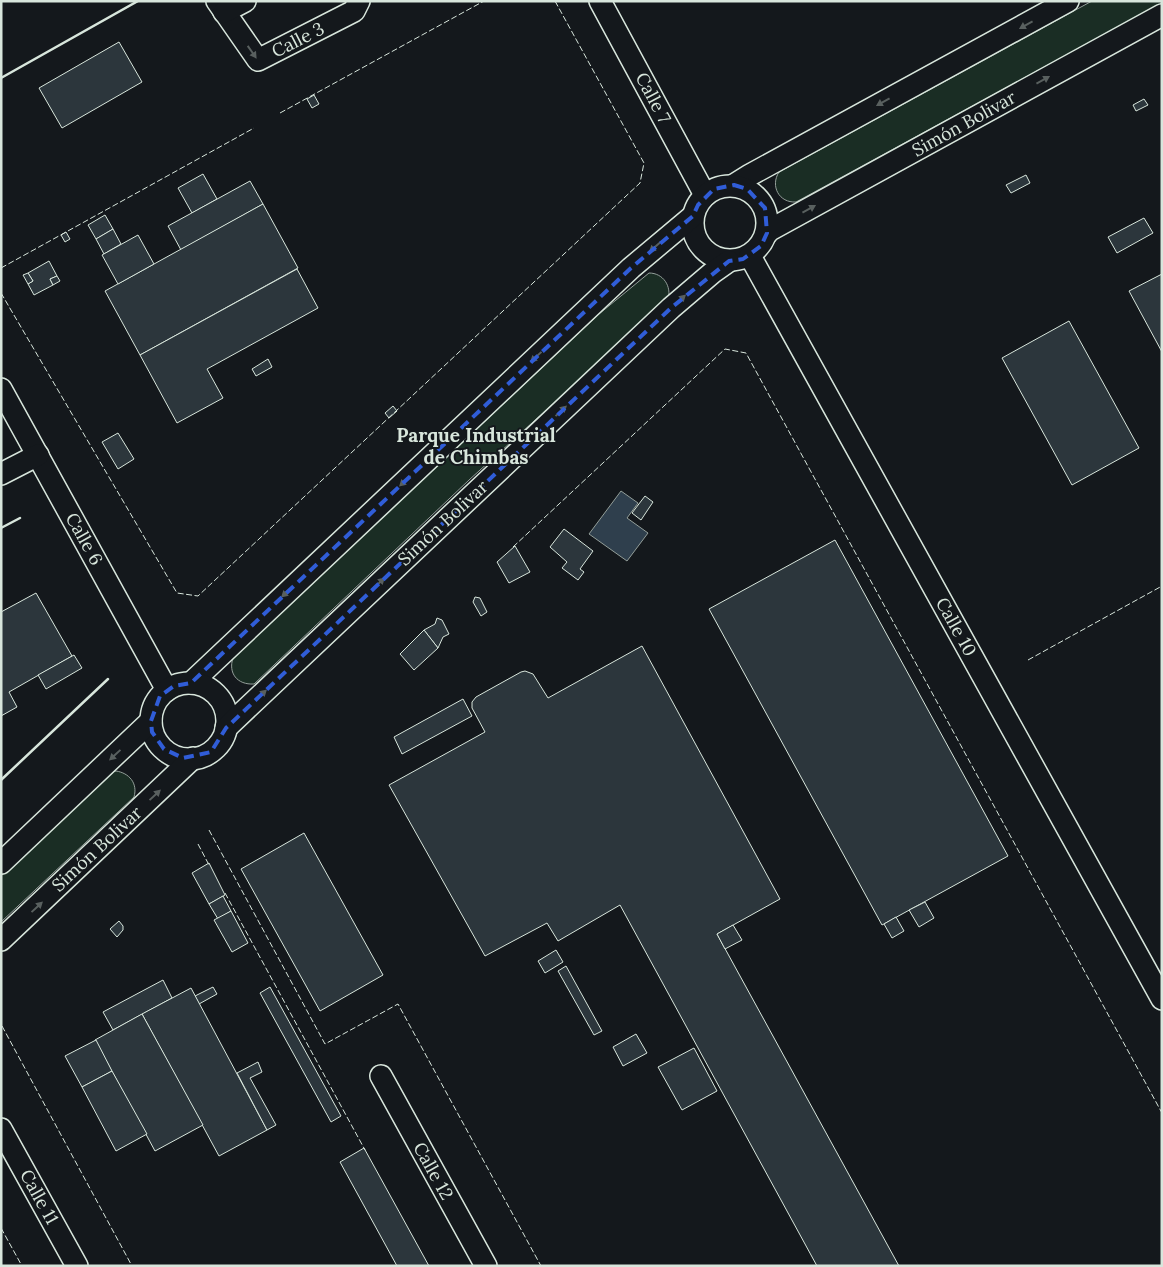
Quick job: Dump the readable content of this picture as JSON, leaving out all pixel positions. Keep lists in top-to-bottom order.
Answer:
{
  "streets": {
    "street": [
      "Calle 3",
      "Calle 7",
      "Simón Bolivar",
      "Calle 6",
      "Calle 10",
      "Calle 12",
      "Calle 11"
    ]
  },
  "crossings": [
    ["Calle 7", "Simón Bolivar"],
    ["Calle 7", "Calle 10"],
    ["Simón Bolivar", "Calle 6"],
    ["Simón Bolivar", "Calle 10"]
  ],
  "districts": ["Parque Industrial de Chimbas"]
}
